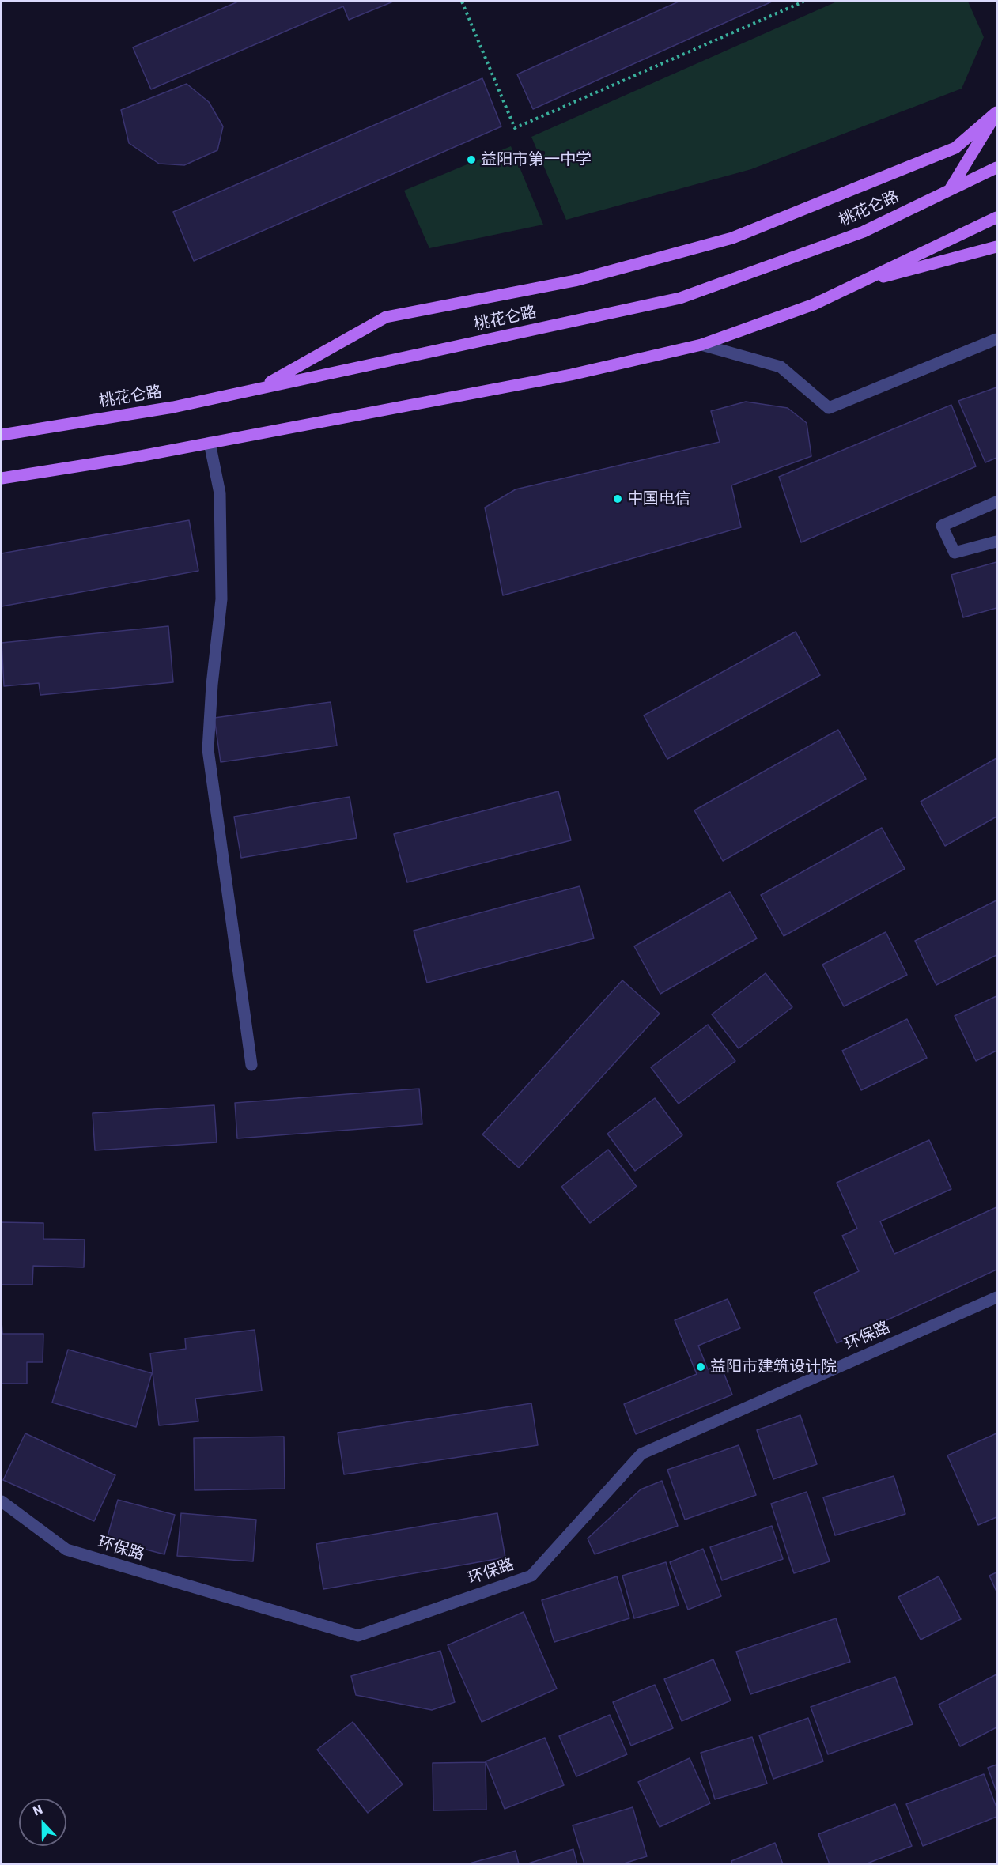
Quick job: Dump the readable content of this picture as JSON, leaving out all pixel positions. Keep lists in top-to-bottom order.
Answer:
{
  "streets": {
    "main road": ["桃花仑路"],
    "street": ["环保路"]
  },
  "places": ["益阳市第一中学", "中国电信", "益阳市建筑设计院"],
  "north": "top"
}
